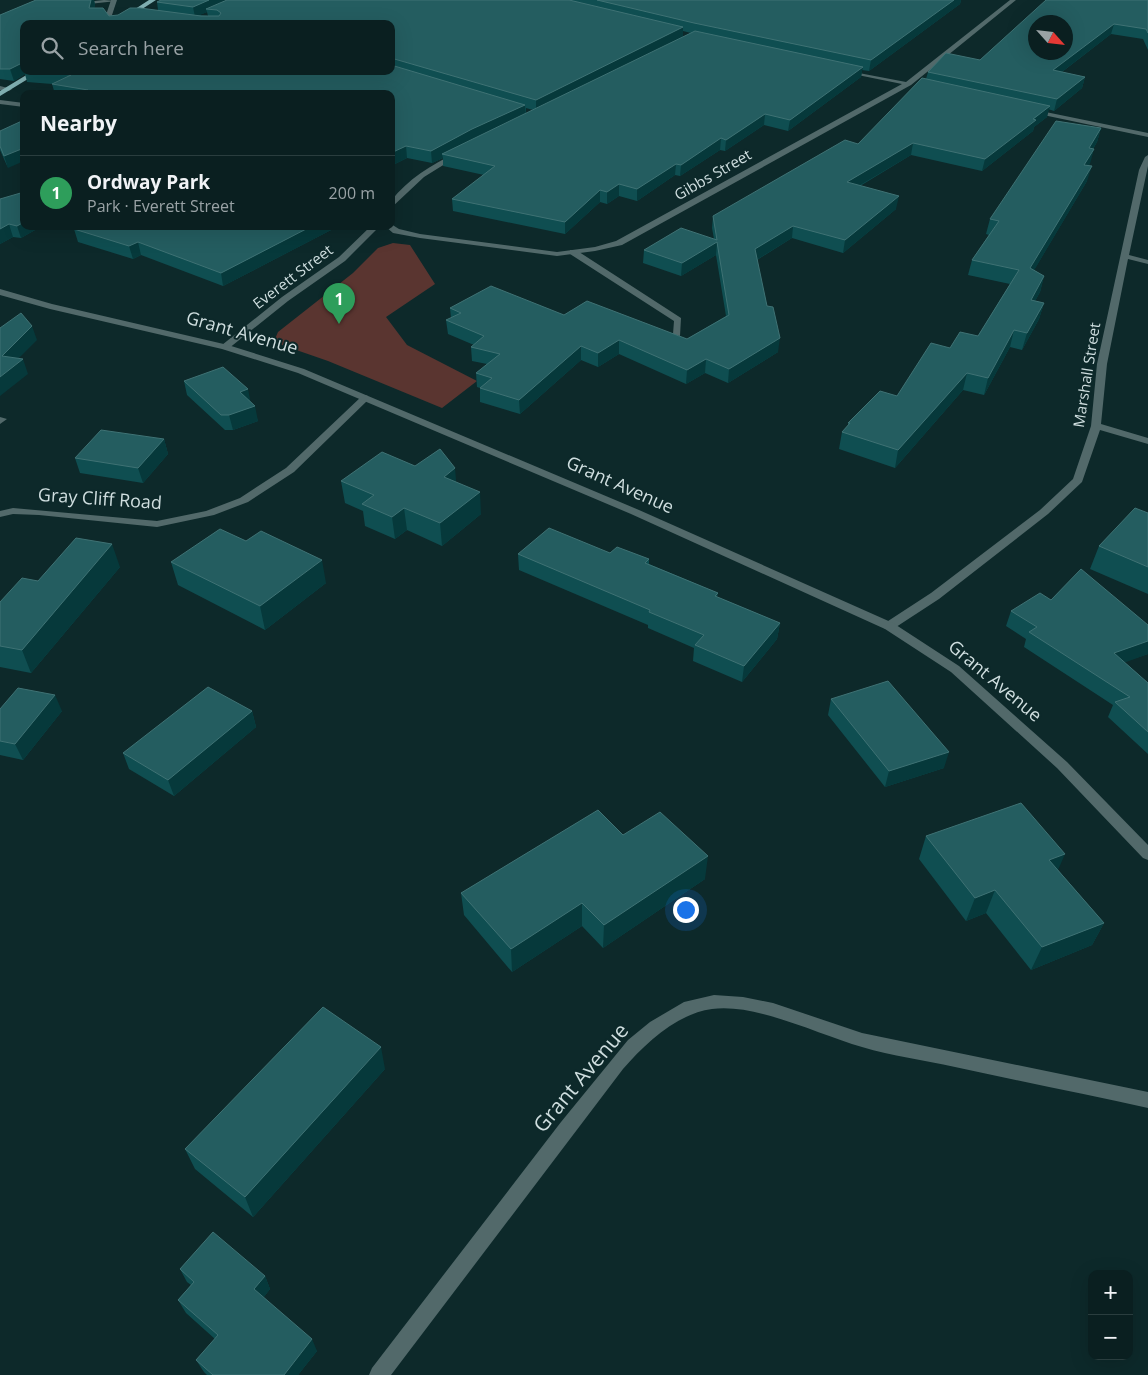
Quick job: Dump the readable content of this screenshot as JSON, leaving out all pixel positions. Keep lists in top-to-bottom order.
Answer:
{
  "streets": {
    "street": [
      "Gibbs Street",
      "Everett Street",
      "Grant Avenue",
      "Marshall Street",
      "Gray Cliff Road"
    ]
  },
  "crossings": [
    ["Everett Street", "Grant Avenue"],
    ["Grant Avenue", "Marshall Street"],
    ["Grant Avenue", "Gray Cliff Road"]
  ],
  "north": "bottom right",
  "page": {
    "search": "Search here",
    "heading": "Nearby",
    "list": [
      {
        "mark": "1",
        "name": "Ordway Park",
        "note": "Park · Everett Street",
        "value": "200 m"
      }
    ],
    "pins": "1",
    "map_buttons": ["+", "−"]
  }
}
